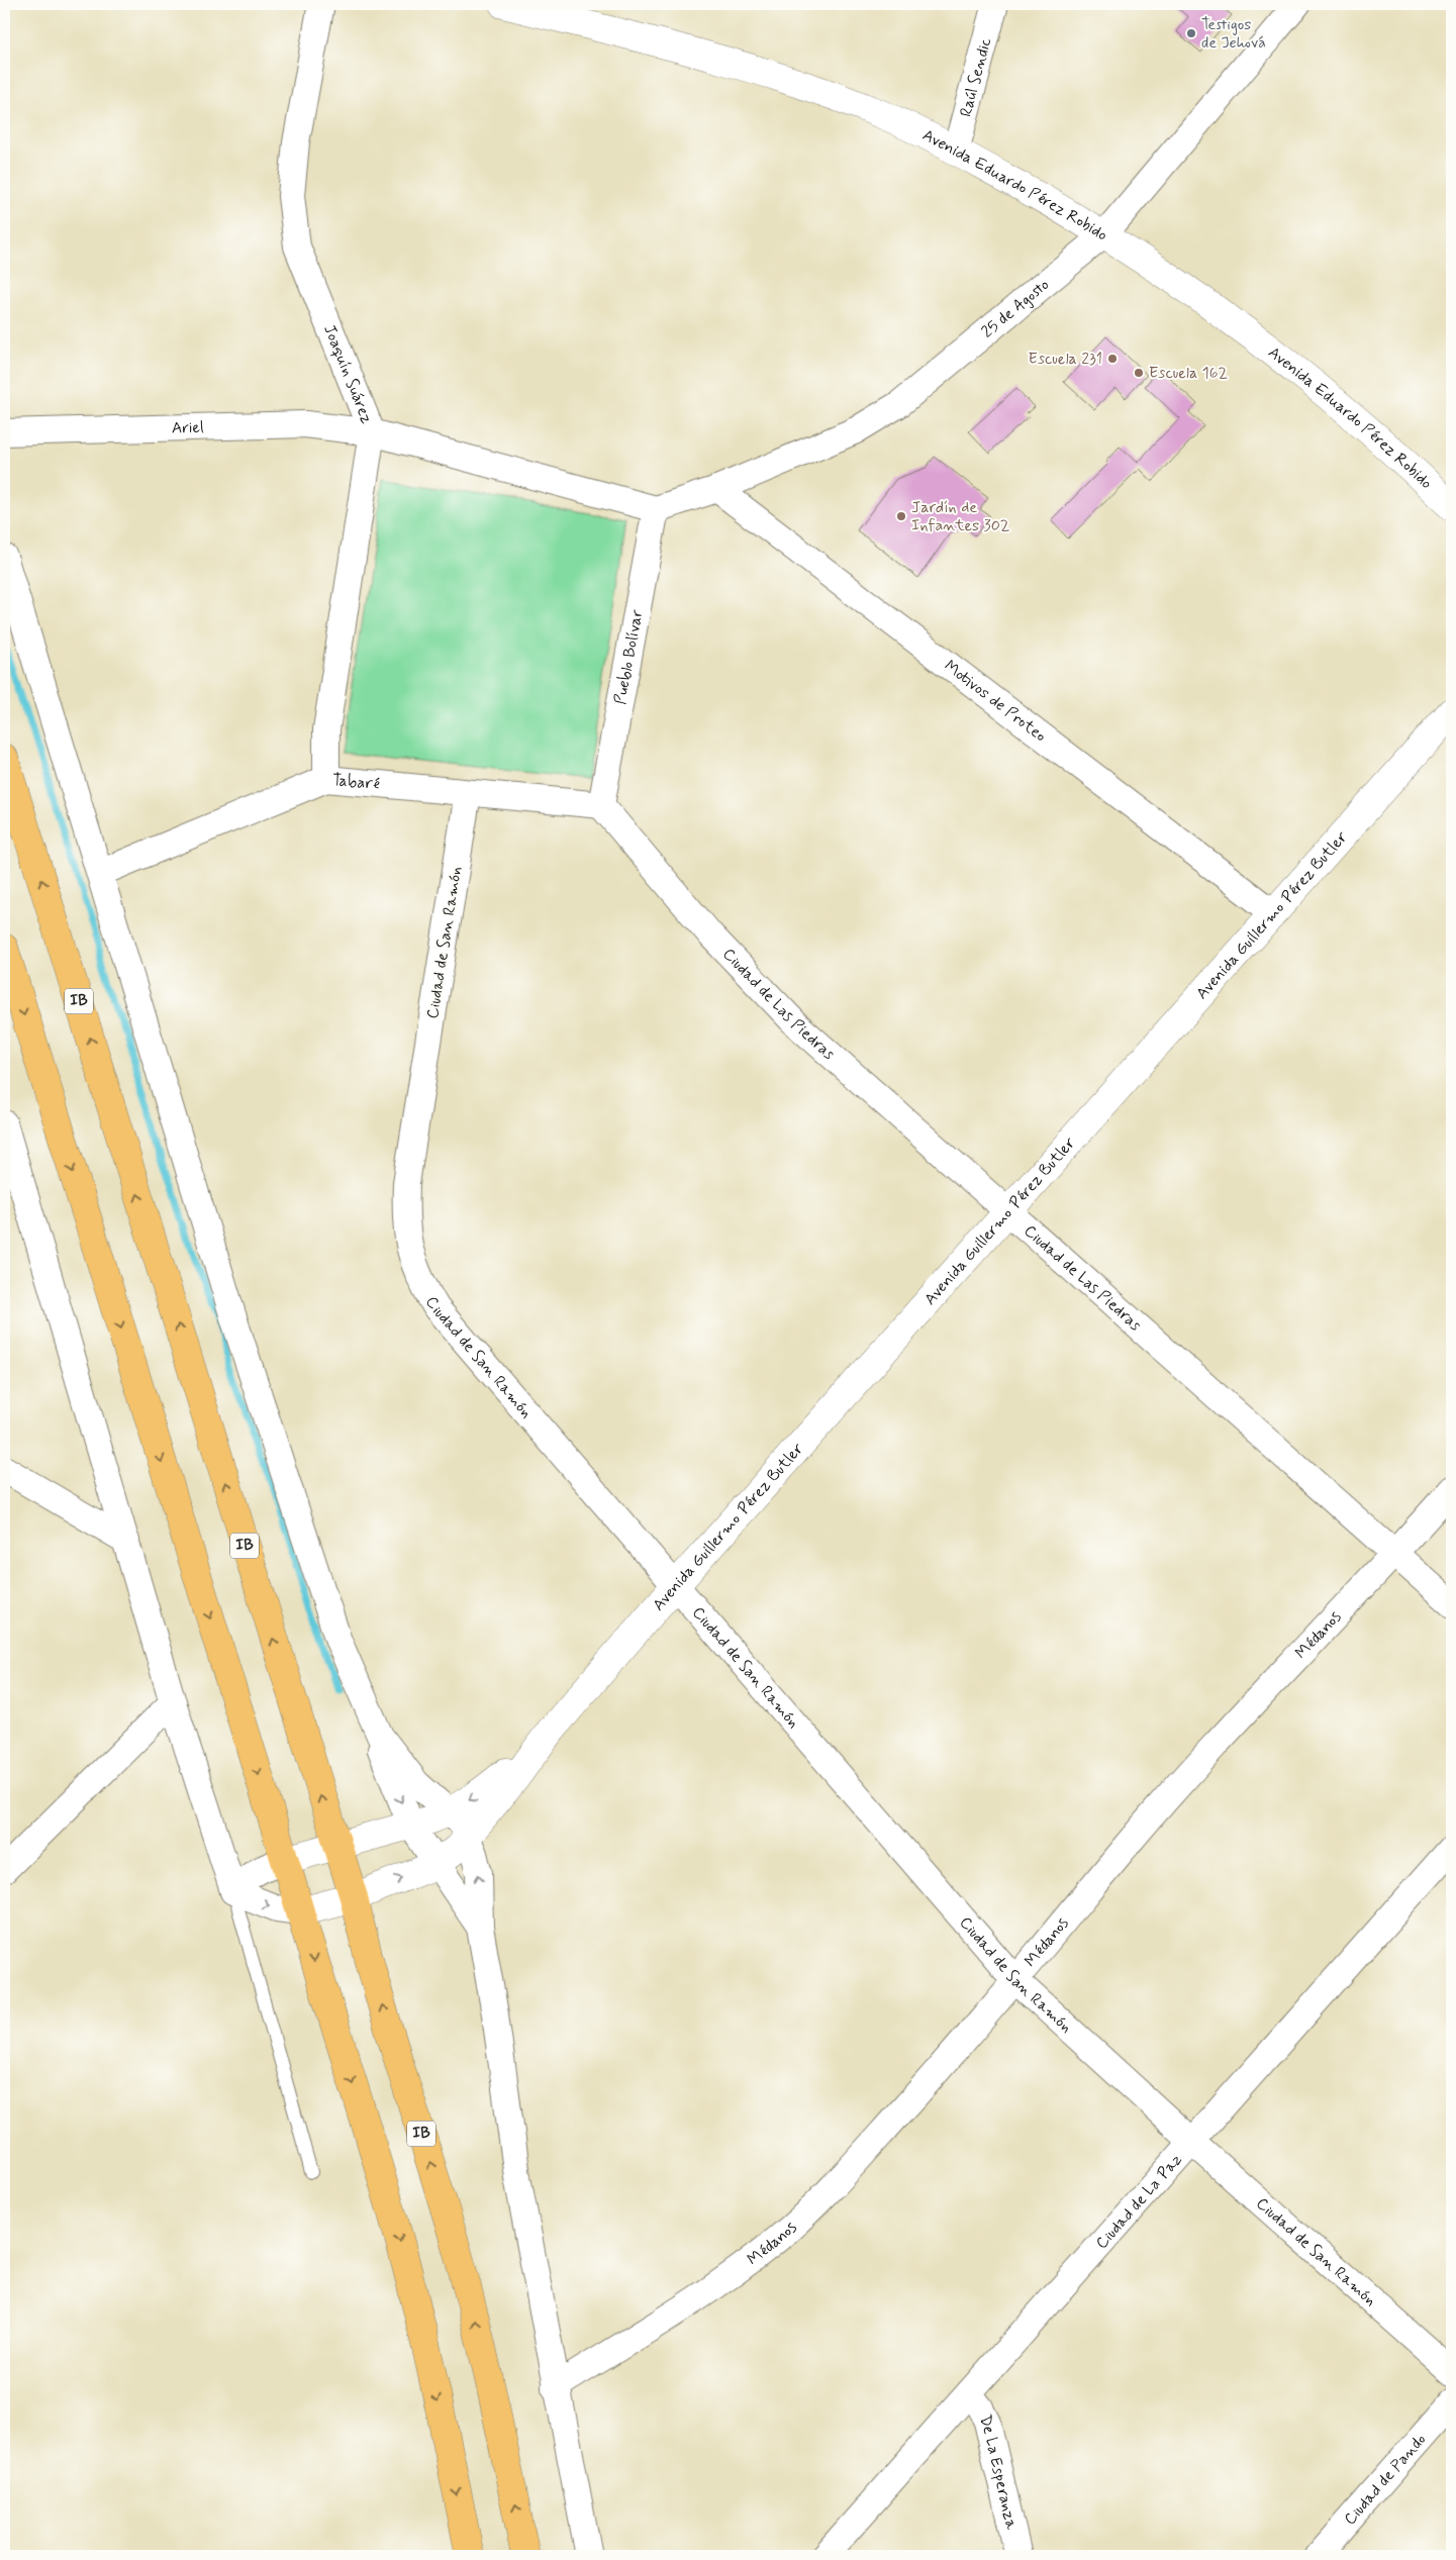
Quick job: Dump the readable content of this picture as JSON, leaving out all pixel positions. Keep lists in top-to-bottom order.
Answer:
{
  "streets": {
    "highway": ["IB"],
    "street": [
      "Raúl Sendic",
      "Avenida Eduardo Pérez Robido",
      "25 de Agosto",
      "Joaquín Suárez",
      "Ariel",
      "Pueblo Bolívar",
      "Motivos de Proteo",
      "Tabaré",
      "Avenida Guillermo Pérez Butler",
      "Ciudad de San Ramón",
      "Ciudad de Las Piedras",
      "Médanos",
      "Ciudad de La Paz",
      "De La Esperanza",
      "Ciudad de Pando"
    ]
  },
  "crossings": [
    ["Raúl Sendic", "Avenida Eduardo Pérez Robido"],
    ["Avenida Eduardo Pérez Robido", "25 de Agosto"],
    ["25 de Agosto", "Ariel"],
    ["25 de Agosto", "Pueblo Bolívar"],
    ["25 de Agosto", "Motivos de Proteo"],
    ["Joaquín Suárez", "Ariel"],
    ["Joaquín Suárez", "Tabaré"],
    ["Ariel", "Pueblo Bolívar"],
    ["Pueblo Bolívar", "Tabaré"],
    ["Pueblo Bolívar", "Ciudad de Las Piedras"],
    ["Motivos de Proteo", "Avenida Guillermo Pérez Butler"],
    ["Tabaré", "Ciudad de San Ramón"],
    ["Tabaré", "Ciudad de Las Piedras"],
    ["Avenida Guillermo Pérez Butler", "Ciudad de San Ramón"],
    ["Avenida Guillermo Pérez Butler", "Ciudad de Las Piedras"],
    ["Ciudad de San Ramón", "Médanos"],
    ["Ciudad de San Ramón", "Ciudad de La Paz"],
    ["Ciudad de Las Piedras", "Médanos"],
    ["Ciudad de La Paz", "De La Esperanza"]
  ],
  "places": [
    "Testigos de Jehová",
    "Escuela 231",
    "Escuela 162",
    "Jardín de Infantes 302"
  ]
}
